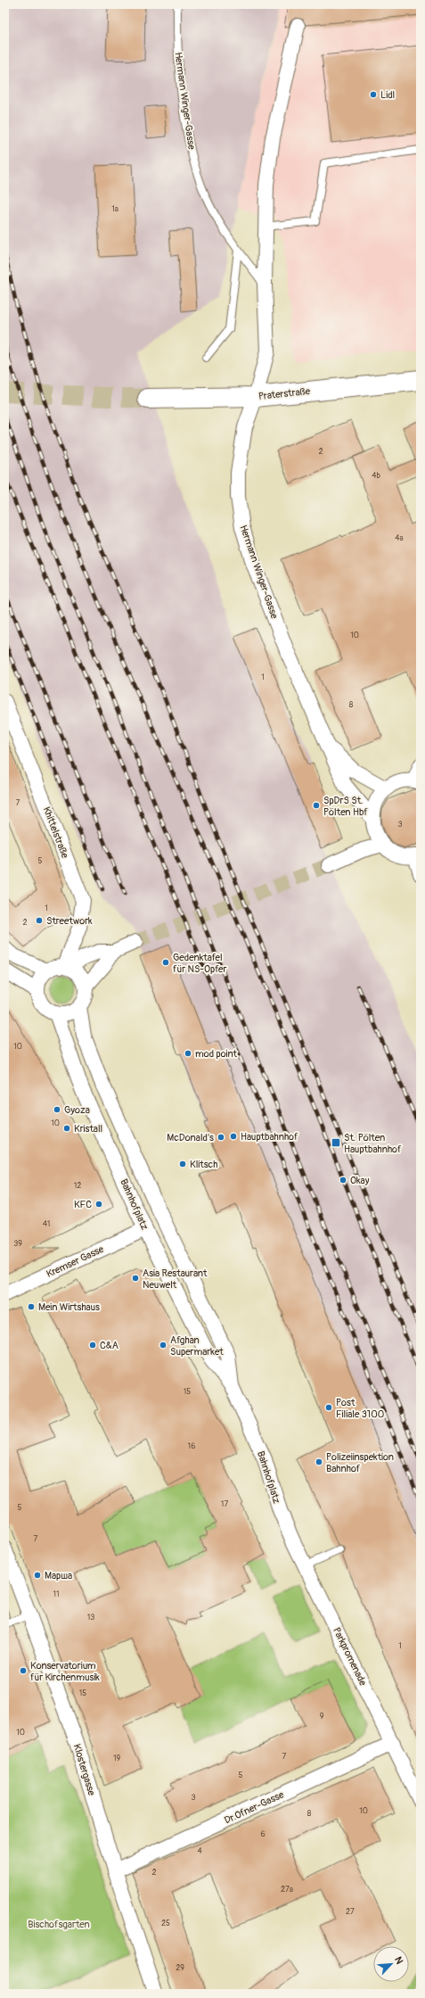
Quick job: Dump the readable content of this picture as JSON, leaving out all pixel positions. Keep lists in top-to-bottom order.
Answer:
{
  "streets": {
    "main road": ["Praterstraße"],
    "street": [
      "Hermann Winger-Gasse",
      "Khittelstraße",
      "Bahnhofplatz",
      "Kremser Gasse",
      "Parkpromenade",
      "Klostergasse",
      "Dr.Ofner-Gasse"
    ]
  },
  "crossings": [
    ["Hermann Winger-Gasse", "Praterstraße"],
    ["Khittelstraße", "Bahnhofplatz"],
    ["Bahnhofplatz", "Kremser Gasse"],
    ["Bahnhofplatz", "Parkpromenade"],
    ["Parkpromenade", "Dr.Ofner-Gasse"],
    ["Klostergasse", "Dr.Ofner-Gasse"]
  ],
  "parks": ["Bischofsgarten"],
  "places": {
    "other": [
      "Lidl",
      "SpDrS St. Pölten Hbf",
      "Streetwork",
      "Gedenktafel für NS-Opfer",
      "mod point",
      "Gyoza",
      "Kristall",
      "Hauptbahnhof",
      "McDonald's",
      "Klitsch",
      "Okay",
      "KFC",
      "Asia Restaurant Neuwelt",
      "Mein Wirtshaus",
      "C&A",
      "Afghan Supermarket",
      "Post Filiale 3100",
      "Polizeiinspektion Bahnhof",
      "Марша",
      "Konservatorium für Kirchenmusik"
    ],
    "transit": ["St. Pölten Hauptbahnhof"]
  },
  "house_numbers": [
    "1a",
    "2",
    "4b",
    "4a",
    "10",
    "1",
    "8",
    "7",
    "3",
    "5",
    "1",
    "2",
    "10",
    "10",
    "12",
    "41",
    "39",
    "15",
    "16",
    "17",
    "5",
    "7",
    "11",
    "13",
    "1",
    "15",
    "9",
    "10",
    "7",
    "19",
    "5",
    "3",
    "10",
    "8",
    "6",
    "4",
    "2",
    "27a",
    "27",
    "25",
    "29"
  ],
  "north": "top right"
}
